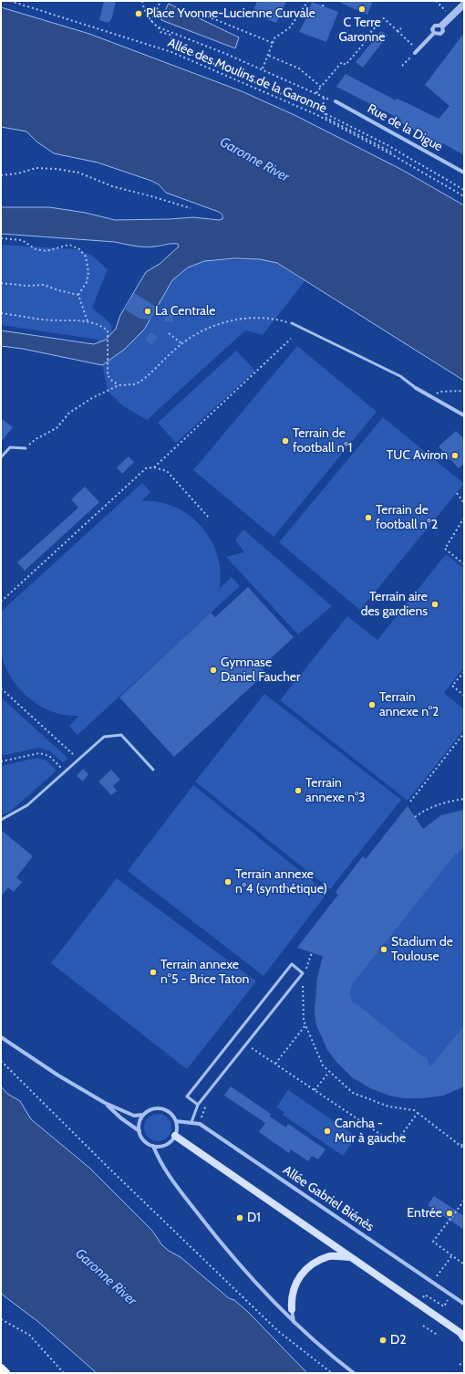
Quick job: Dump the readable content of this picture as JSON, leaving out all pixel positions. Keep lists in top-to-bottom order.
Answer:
{
  "streets": {
    "street": ["Rue de la Digue", "Allée Gabriel Biénès"],
    "path": ["Allée des Moulins de la Garonne"]
  },
  "water": ["Garonne River"],
  "places": [
    "C Terre Garonne",
    "Place Yvonne-Lucienne Curvale",
    "La Centrale",
    "Terrain de football n°1",
    "TUC Aviron",
    "Terrain de football n°2",
    "Terrain aire des gardiens",
    "Gymnase Daniel Faucher",
    "Terrain annexe n°2",
    "Terrain annexe n°3",
    "Terrain annexe n°4 (synthétique)",
    "Stadium de Toulouse",
    "Terrain annexe n°5 - Brice Taton",
    "Cancha - Mur à gauche",
    "Entrée",
    "D1",
    "D2"
  ]
}
